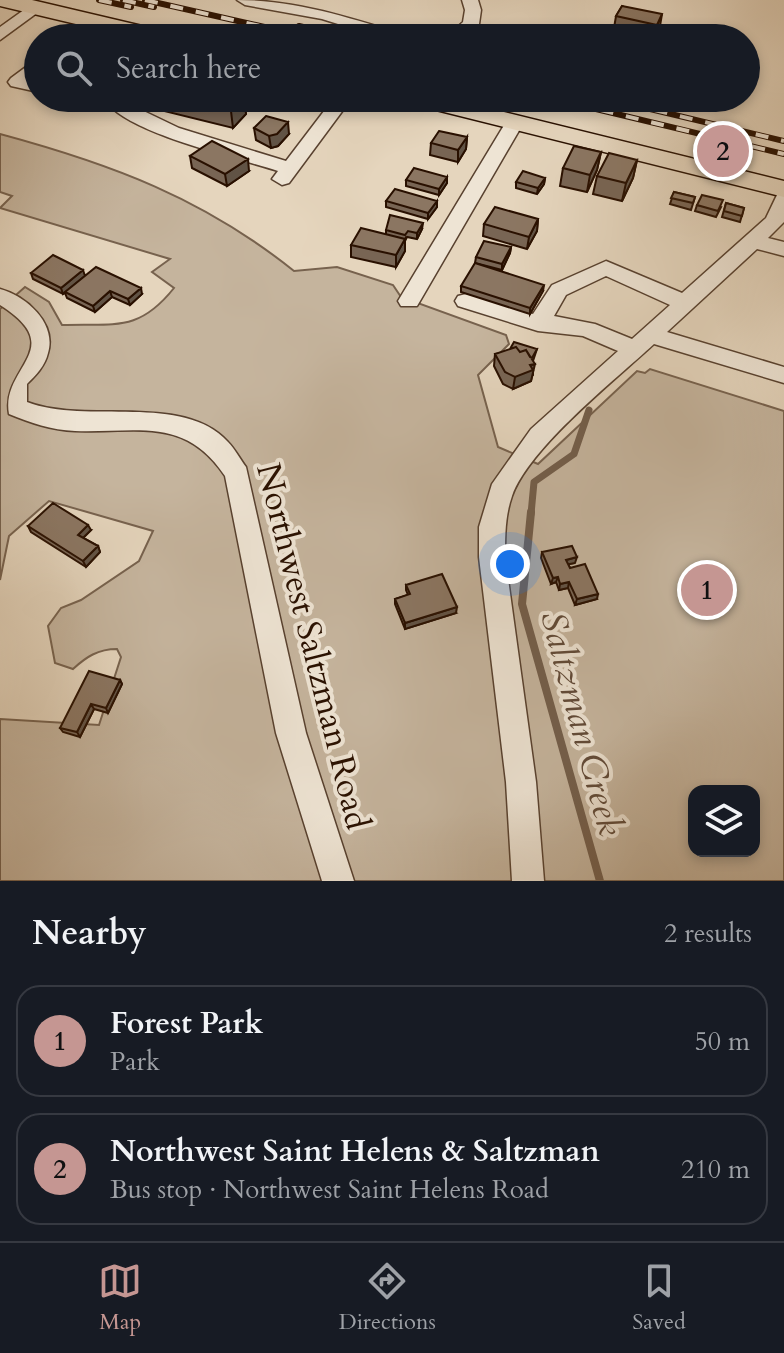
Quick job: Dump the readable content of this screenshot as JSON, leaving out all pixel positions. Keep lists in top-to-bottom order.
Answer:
{
  "streets": {
    "street": ["Northwest Saltzman Road"]
  },
  "water": ["Saltzman Creek"],
  "page": {
    "search": "Search here",
    "pins": ["2", "1"],
    "heading": ["Nearby", "2 results"],
    "list": [
      {
        "mark": "1",
        "name": "Forest Park",
        "note": "Park",
        "value": "50 m"
      },
      {
        "mark": "2",
        "name": "Northwest Saint Helens & Saltzman",
        "note": "Bus stop · Northwest Saint Helens Road",
        "value": "210 m"
      }
    ],
    "nav": ["Map", "Directions", "Saved"]
  }
}
